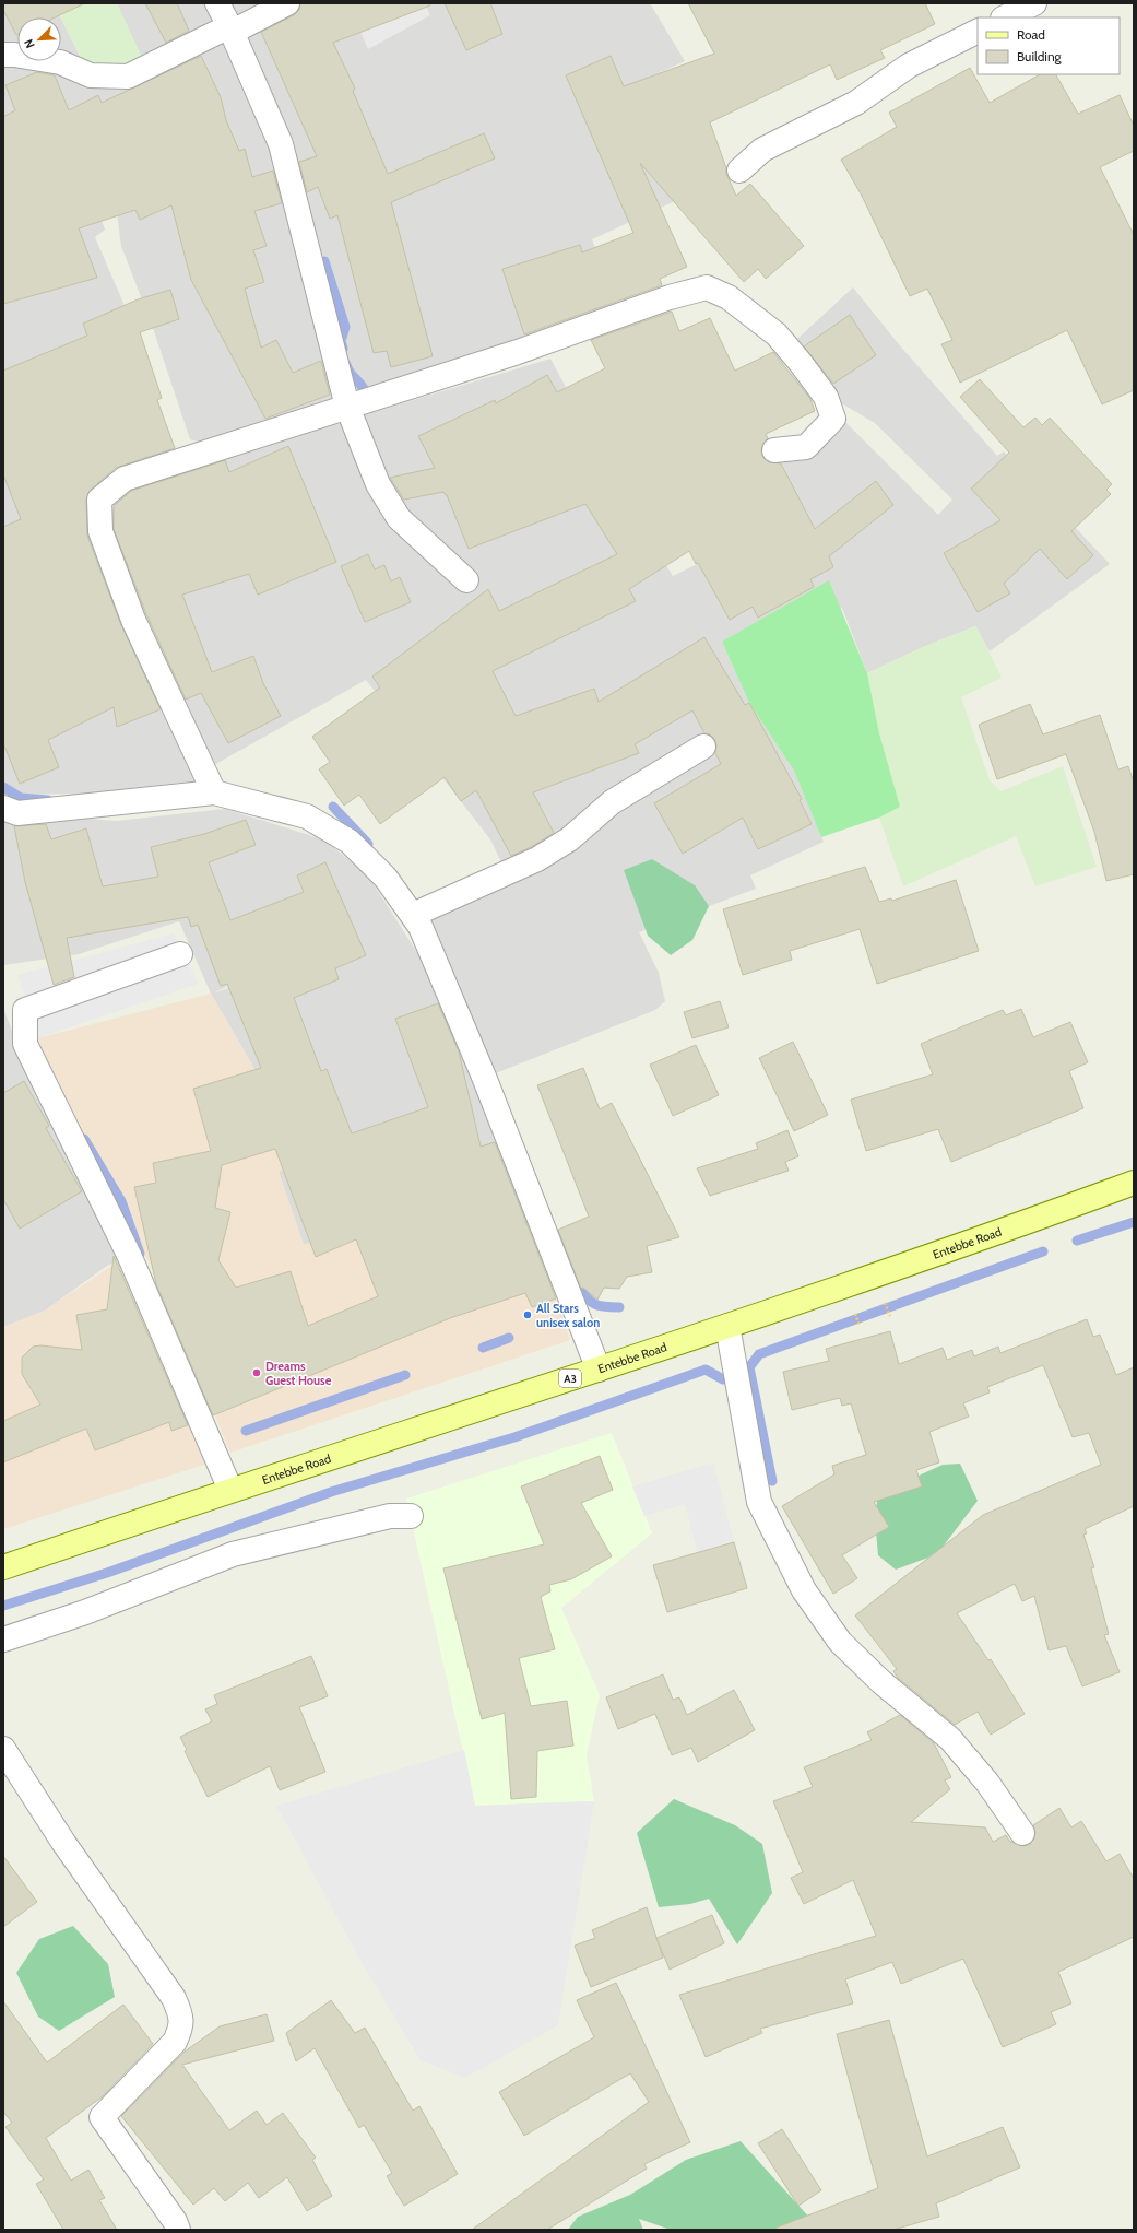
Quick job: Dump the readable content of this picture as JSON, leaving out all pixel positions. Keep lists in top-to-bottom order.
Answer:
{
  "streets": {
    "main road": ["Entebbe Road", "A3"]
  },
  "places": ["All Stars unisex salon", "Dreams Guest House"],
  "legend": ["Road", "Building"],
  "north": "bottom left"
}
